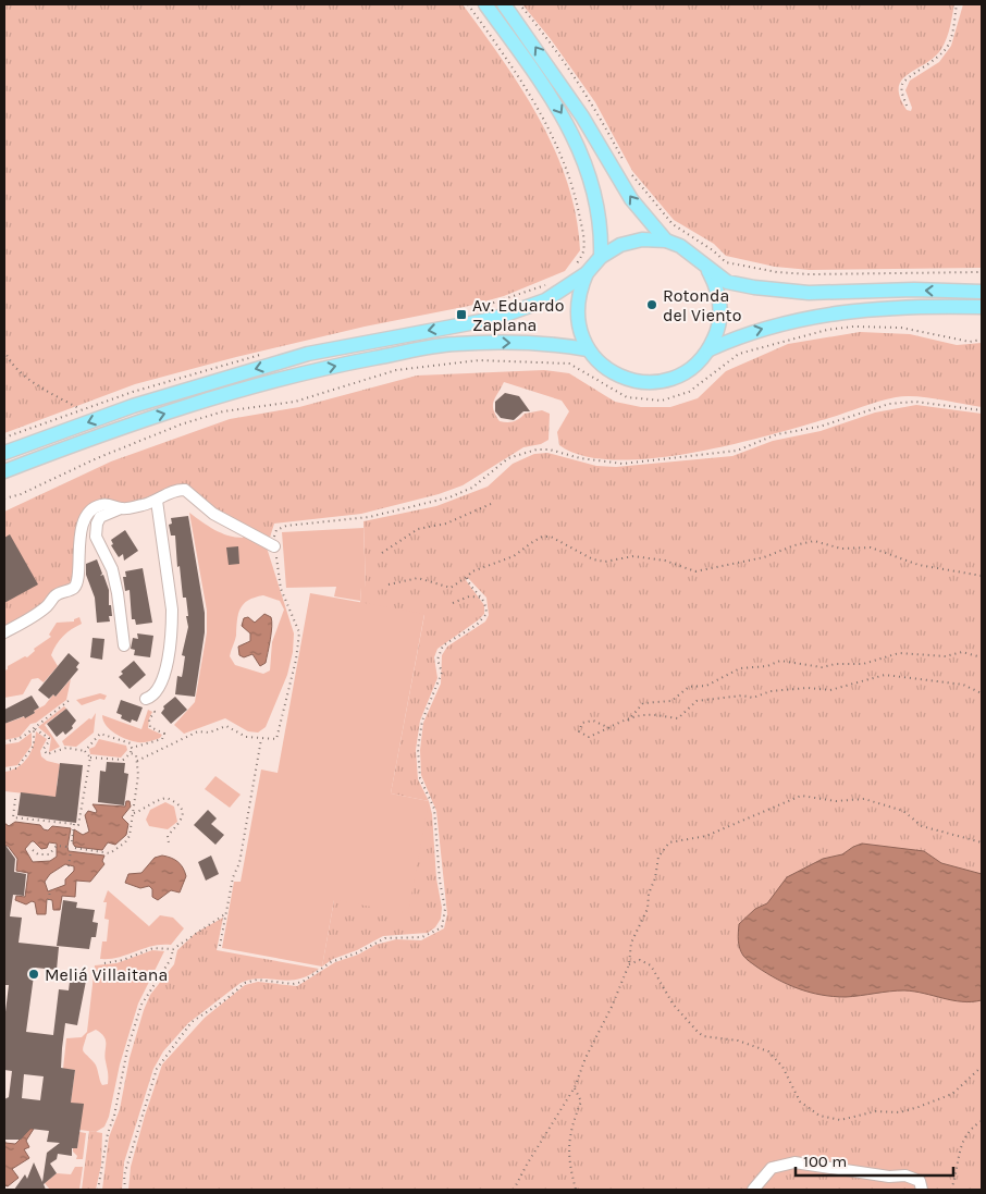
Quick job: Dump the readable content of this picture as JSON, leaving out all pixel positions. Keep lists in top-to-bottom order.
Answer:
{
  "places": {
    "other": ["Rotonda del Viento", "Meliá Villaitana"],
    "transit": ["Av. Eduardo Zaplana"]
  },
  "scale_bar": "100 m"
}
